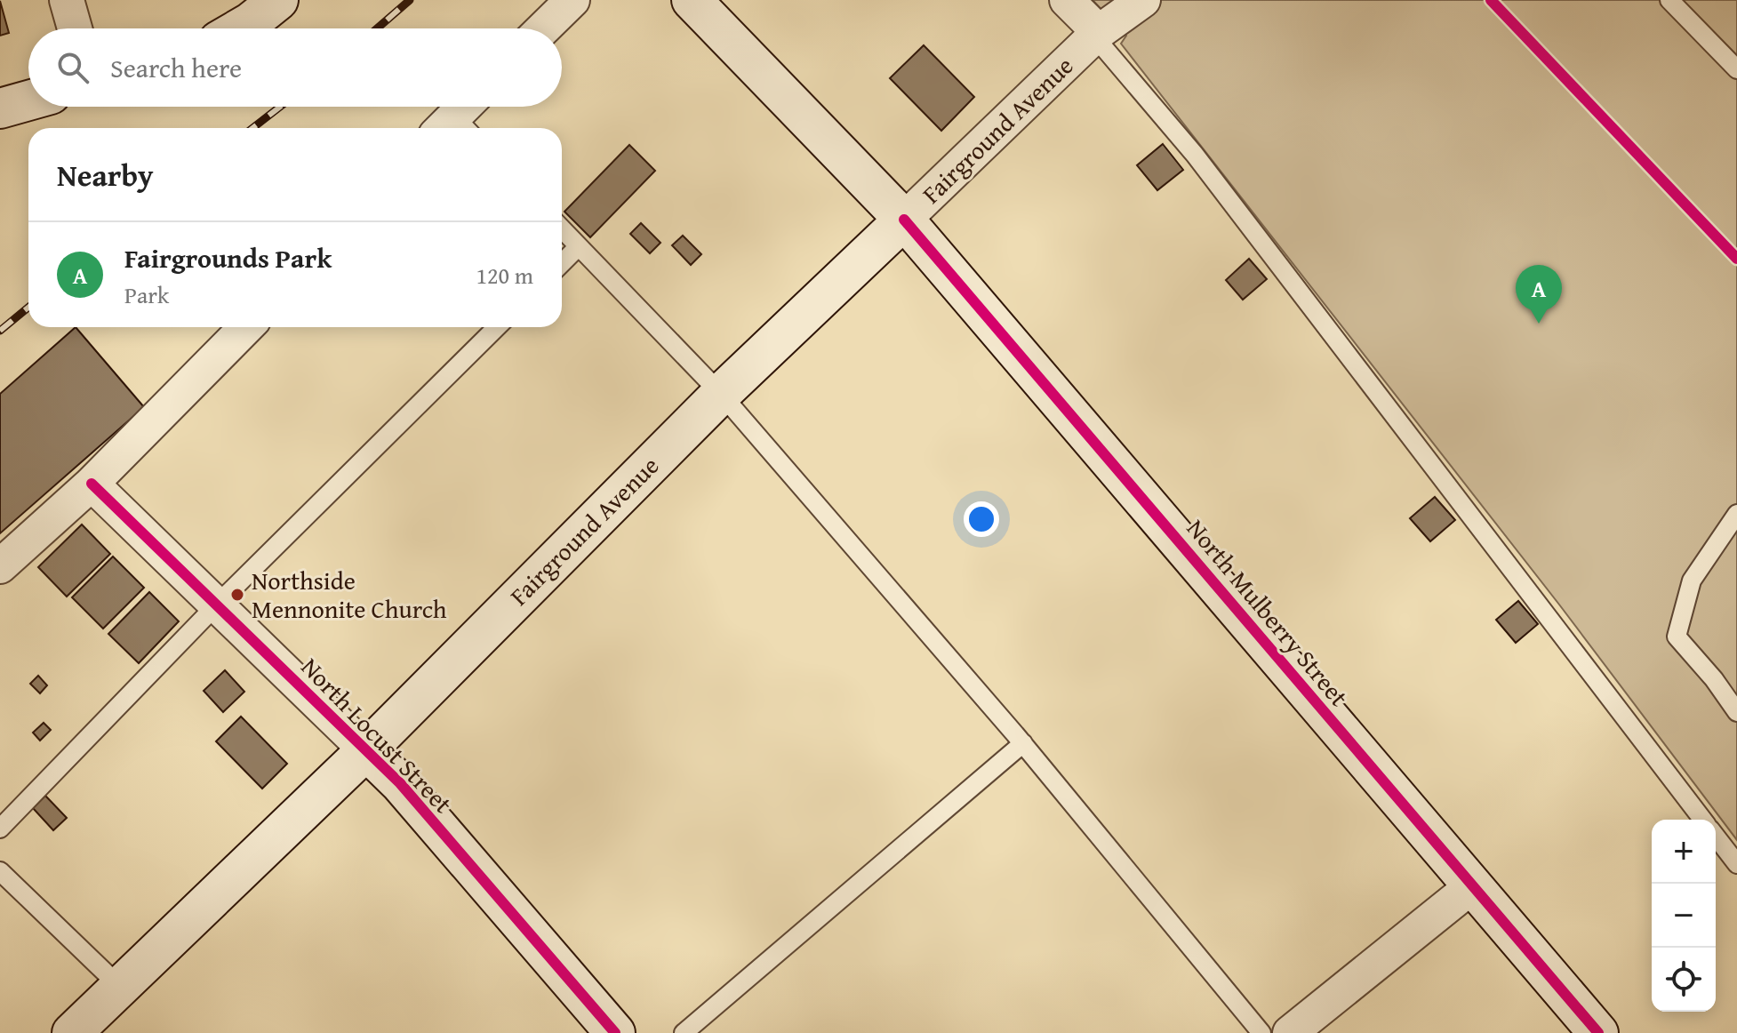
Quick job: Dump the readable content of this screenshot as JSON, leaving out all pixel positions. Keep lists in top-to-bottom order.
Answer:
{
  "streets": {
    "street": ["Fairground Avenue", "North Mulberry Street", "North Locust Street"]
  },
  "crossings": [
    ["Fairground Avenue", "North Mulberry Street"],
    ["Fairground Avenue", "North Locust Street"]
  ],
  "places": ["Northside Mennonite Church"],
  "page": {
    "search": "Search here",
    "heading": "Nearby",
    "list": [
      {
        "mark": "A",
        "name": "Fairgrounds Park",
        "note": "Park",
        "value": "120 m"
      }
    ],
    "pins": "A",
    "map_buttons": ["+", "−"]
  }
}
